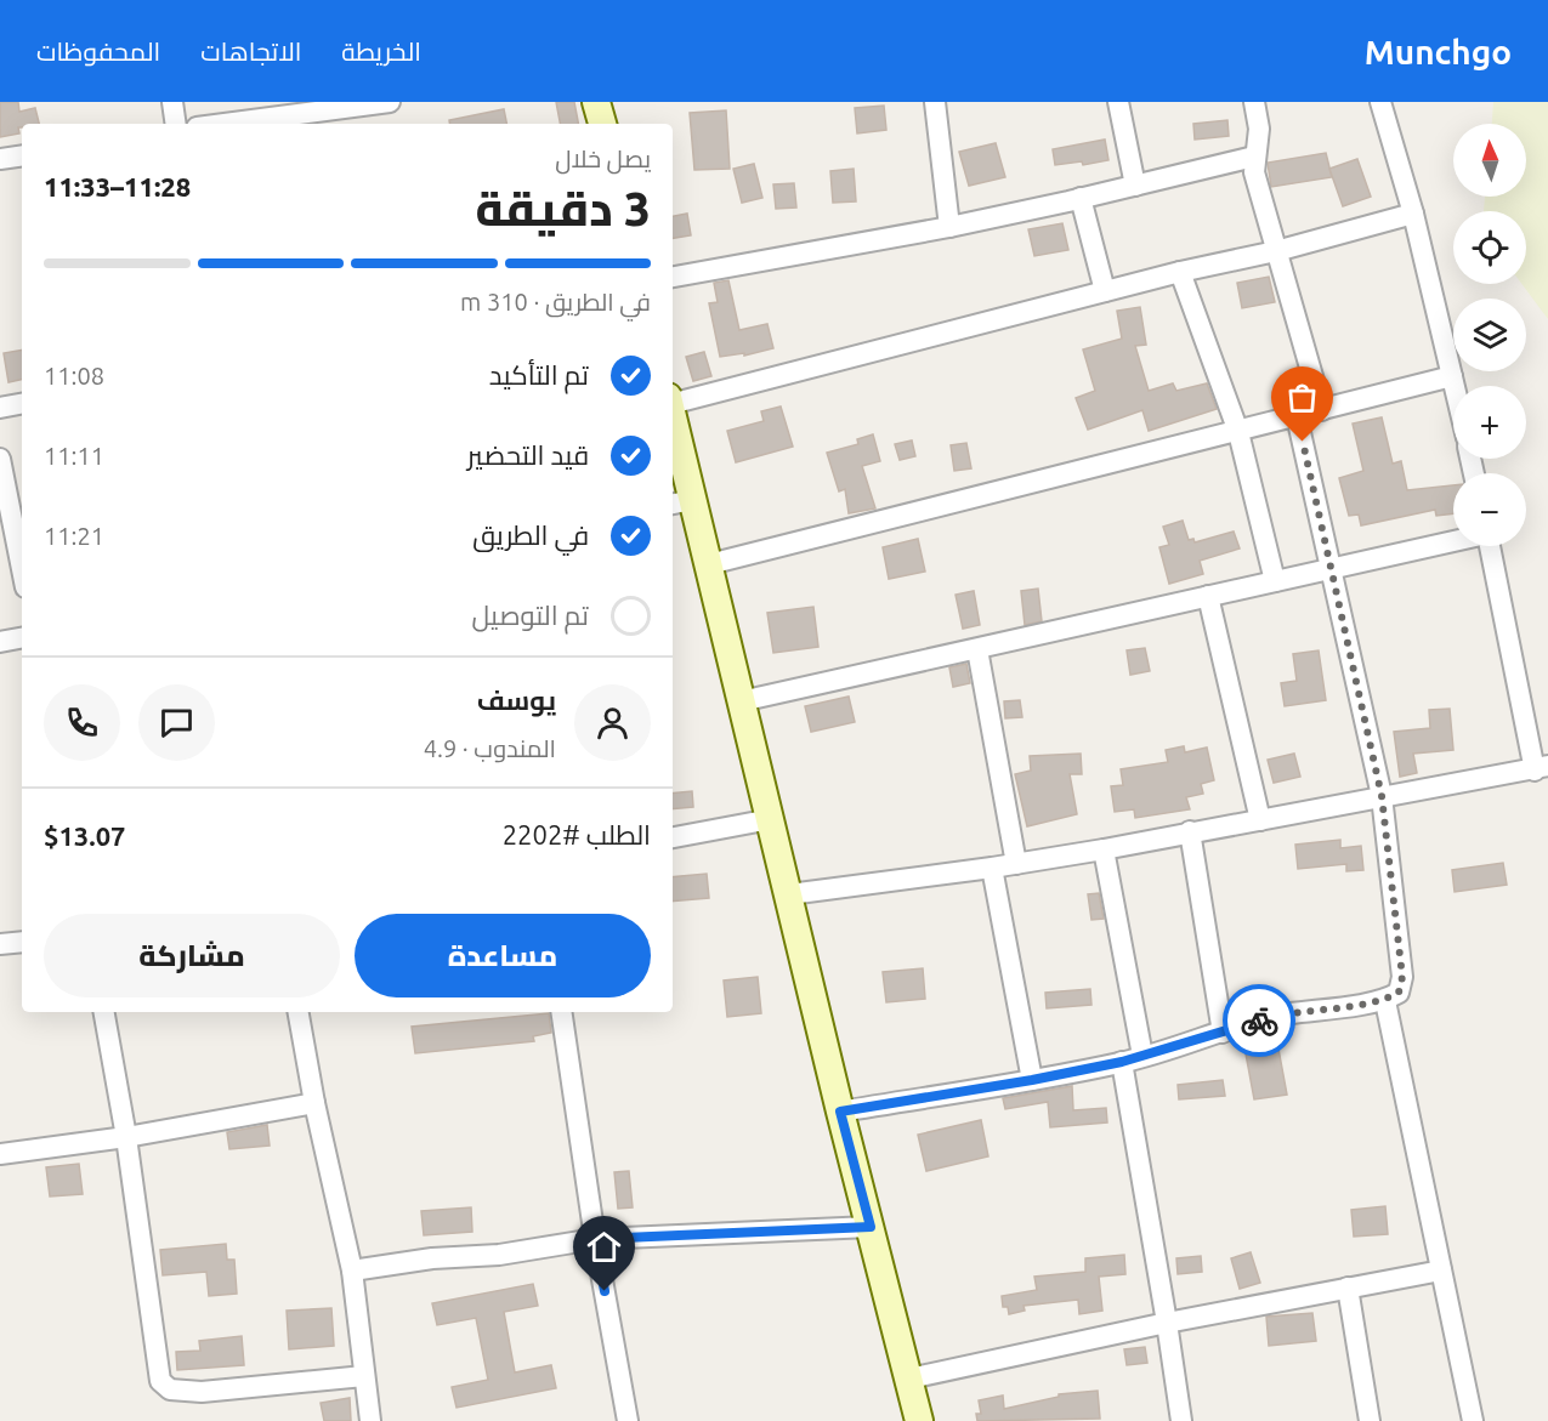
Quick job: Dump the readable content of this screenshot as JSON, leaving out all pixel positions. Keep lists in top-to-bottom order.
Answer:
{
  "north": "top",
  "page": {
    "header": "Munchgo",
    "nav": ["الخريطة", "الاتجاهات", "المحفوظات"],
    "map_buttons": ["+", "−"],
    "heading": ["3 دقيقة", "يصل خلال", "11:28–11:33"],
    "panel": [
      "يوسف",
      "المندوب · 4.9",
      "الطلب #2202",
      "$13.07"
    ],
    "bar": "في الطريق · 310 m",
    "list": [
      ["تم التأكيد", "11:08"],
      ["قيد التحضير", "11:11"],
      ["في الطريق", "11:21"],
      "تم التوصيل"
    ],
    "buttons": ["مساعدة", "مشاركة"]
  }
}
